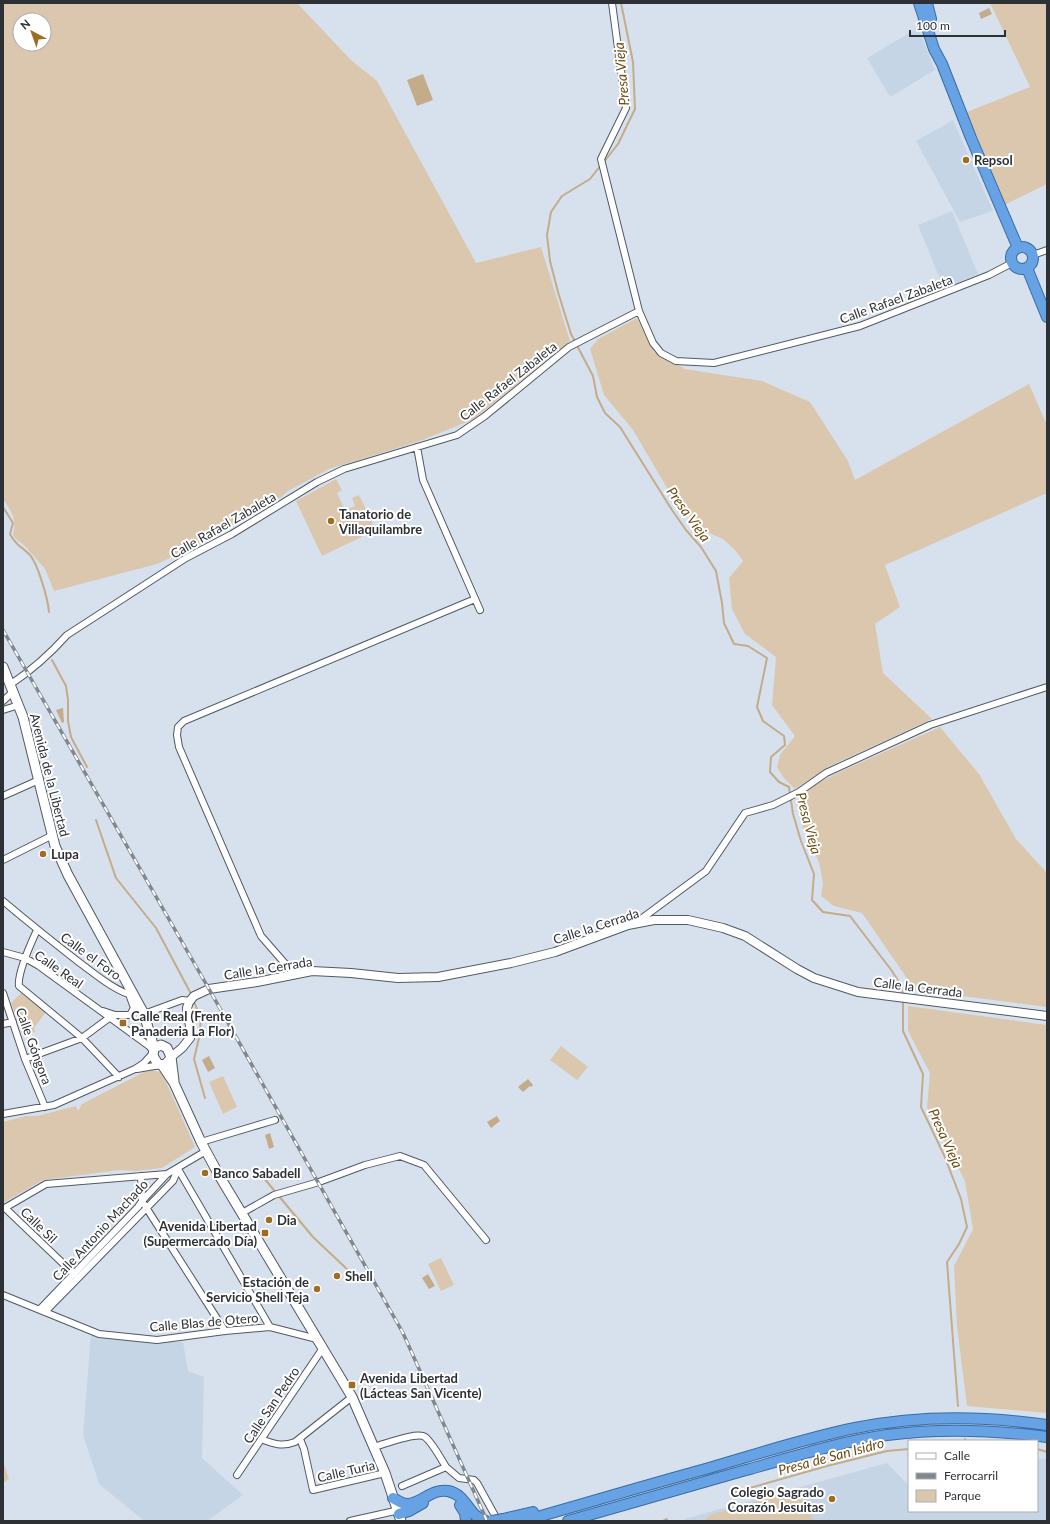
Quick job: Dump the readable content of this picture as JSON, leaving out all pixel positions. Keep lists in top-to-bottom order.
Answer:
{
  "streets": {
    "main road": ["Avenida de la Libertad"],
    "street": [
      "Calle Rafael Zabaleta",
      "Calle la Cerrada",
      "Calle el Foro",
      "Calle Real",
      "Calle Góngora",
      "Calle Sil",
      "Calle Antonio Machado",
      "Calle Blas de Otero",
      "Calle San Pedro",
      "Calle Turia"
    ]
  },
  "crossings": [
    ["Calle Rafael Zabaleta", "Avenida de la Libertad"],
    ["Avenida de la Libertad", "Calle la Cerrada"],
    ["Avenida de la Libertad", "Calle el Foro"],
    ["Avenida de la Libertad", "Calle Real"],
    ["Calle el Foro", "Calle Real"],
    ["Calle Sil", "Calle Antonio Machado"],
    ["Calle Antonio Machado", "Calle Blas de Otero"]
  ],
  "water": ["Presa Vieja", "Presa de San Isidro"],
  "places": {
    "other": [
      "Repsol",
      "Tanatorio de Villaquilambre",
      "Lupa",
      "Banco Sabadell",
      "Dia",
      "Shell",
      "Estación de Servicio Shell Teja",
      "Colegio Sagrado Corazón Jesuitas"
    ],
    "transit": ["Calle Real (Frente Panaderia La Flor)", "Avenida Libertad (Supermercado Día)", "Avenida Libertad (Lácteas San Vicente)"]
  },
  "legend": ["Calle", "Ferrocarril", "Parque"],
  "scale_bar": "100 m",
  "north": "top left"
}
